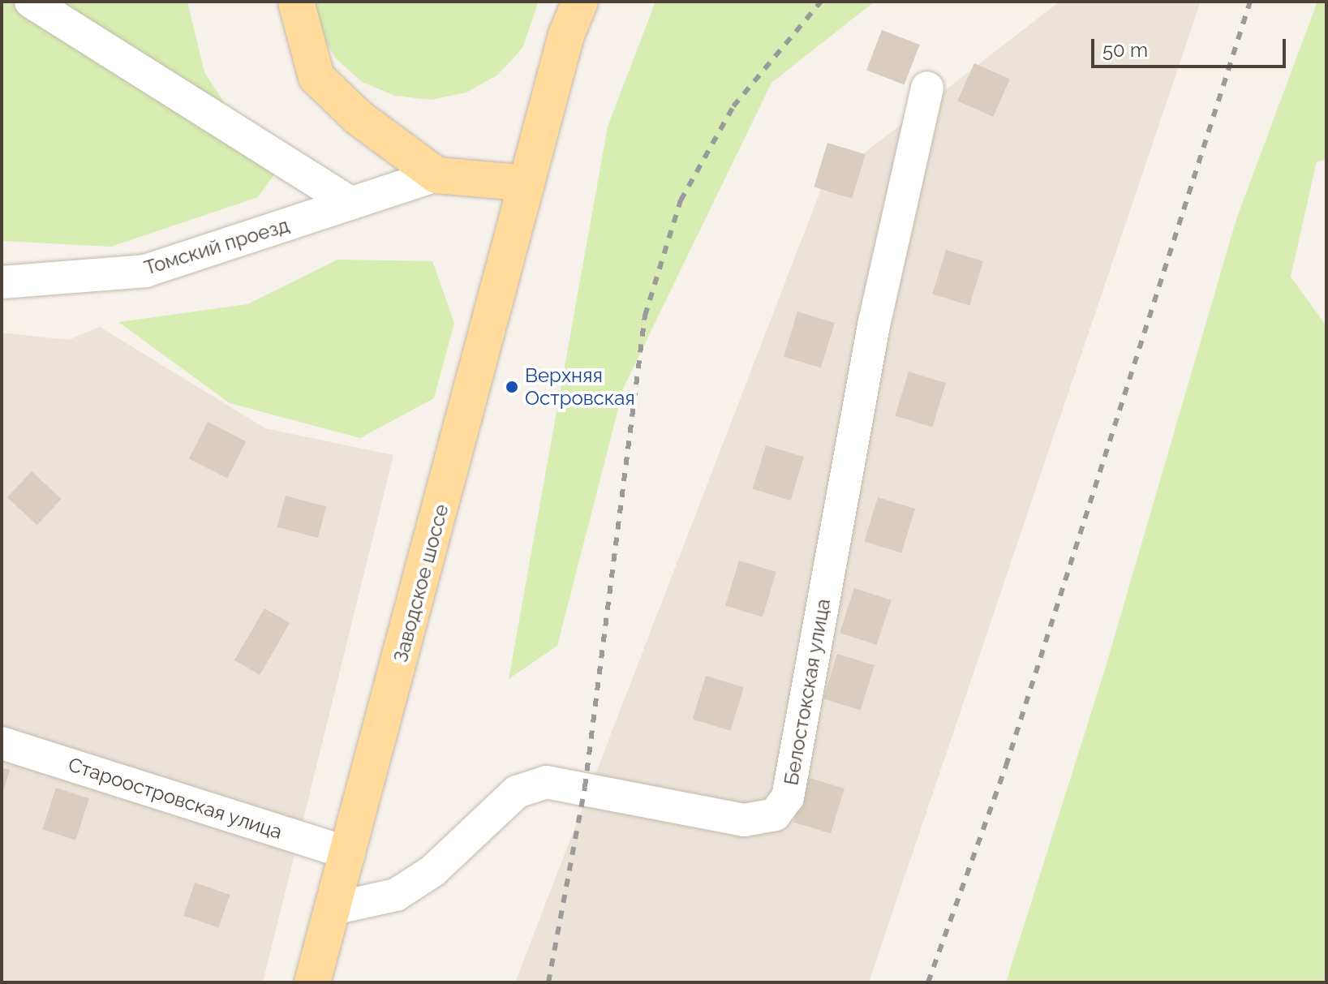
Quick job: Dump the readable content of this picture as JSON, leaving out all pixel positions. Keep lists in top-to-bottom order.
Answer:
{
  "streets": {
    "main road": ["Заводское шоссе"],
    "street": ["Томский проезд", "Белостокская улица", "Староостровская улица"]
  },
  "crossings": [
    ["Заводское шоссе", "Белостокская улица"],
    ["Заводское шоссе", "Староостровская улица"]
  ],
  "places": ["Верхняя Островская"],
  "scale_bar": "50 m"
}
